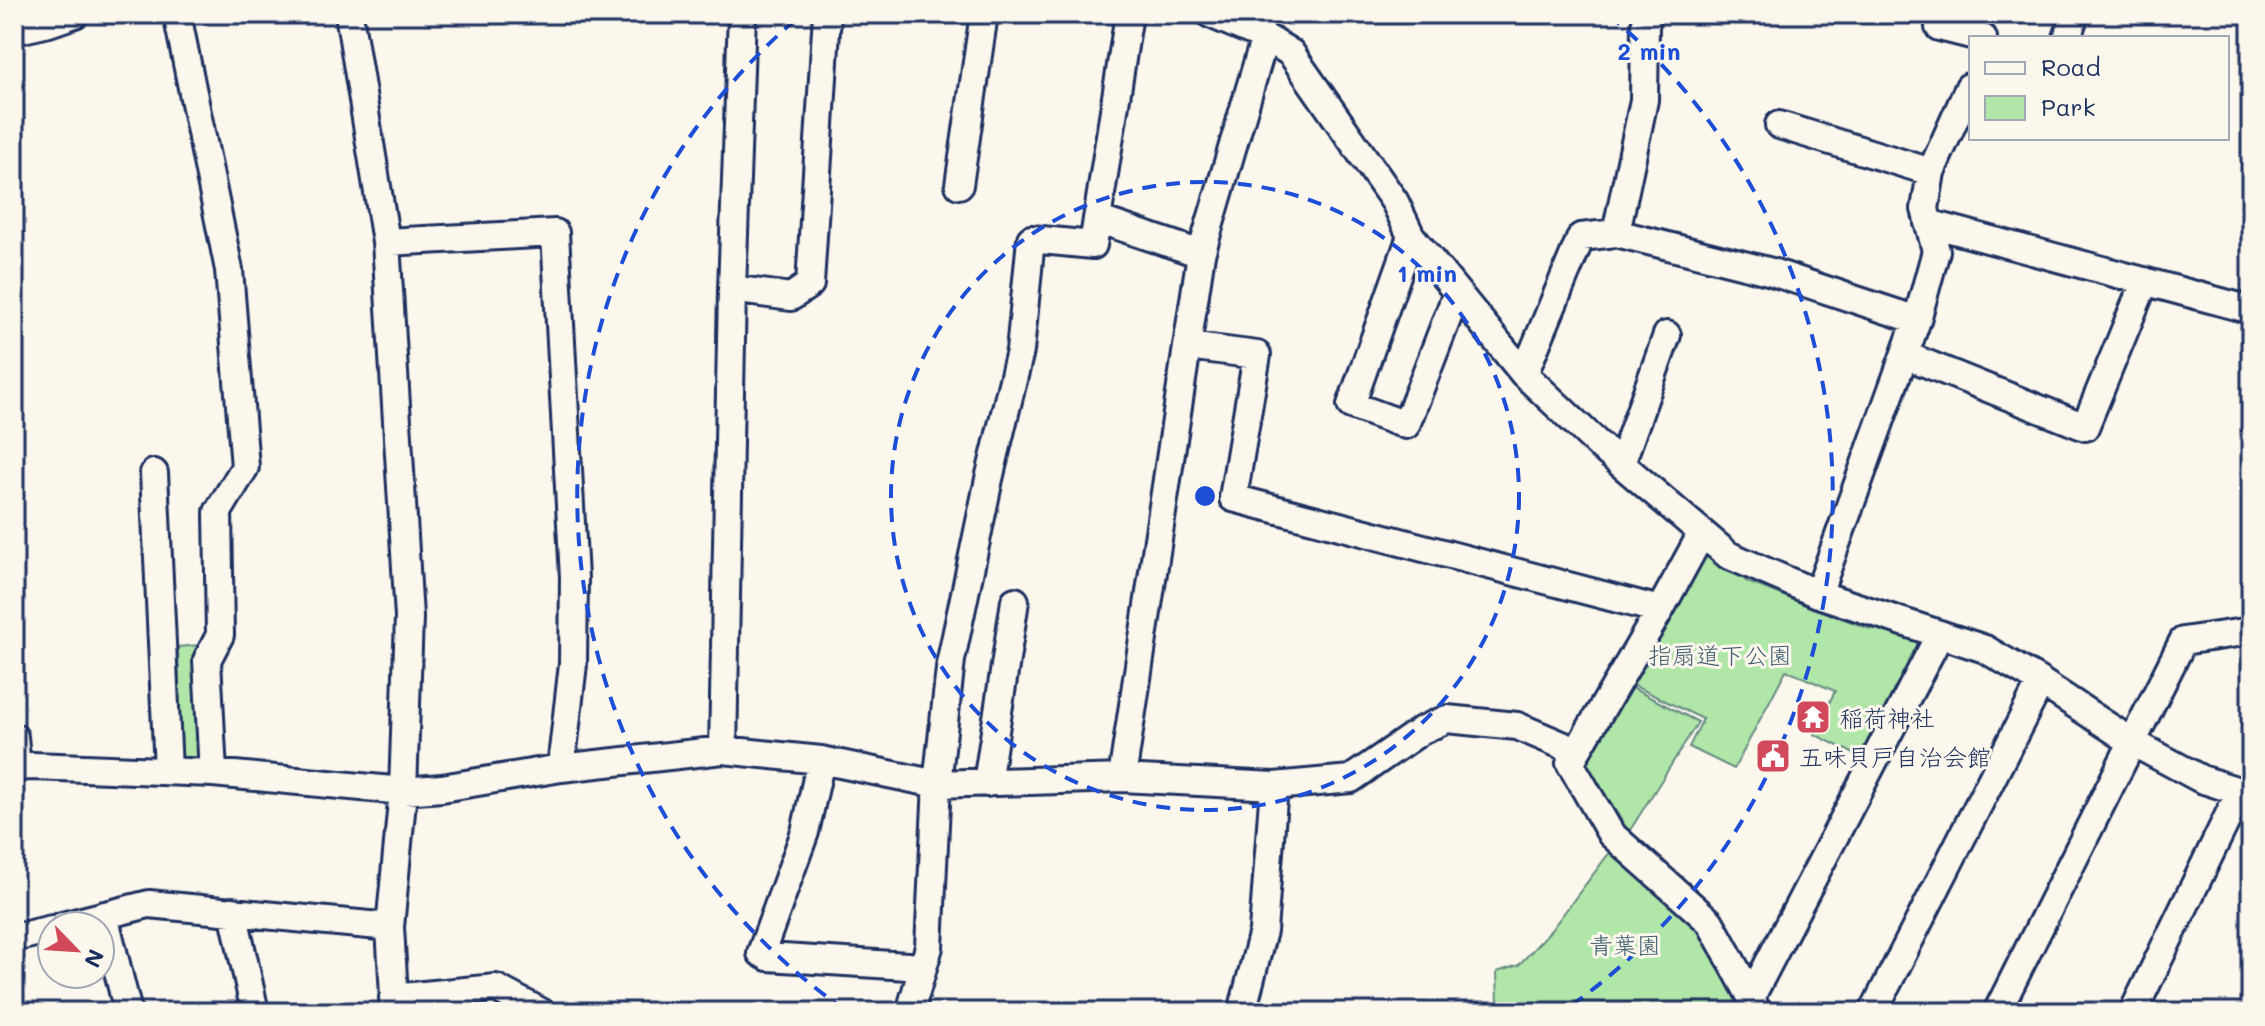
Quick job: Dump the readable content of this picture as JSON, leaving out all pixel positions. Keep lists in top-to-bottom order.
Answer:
{
  "parks": ["指扇道下公園", "青葉園"],
  "places": {
    "temple": ["稲荷神社"],
    "public building": ["五味貝戸自治会館"]
  },
  "legend": ["Road", "Park"],
  "north": "bottom right",
  "rings": ["2 min", "1 min"]
}
